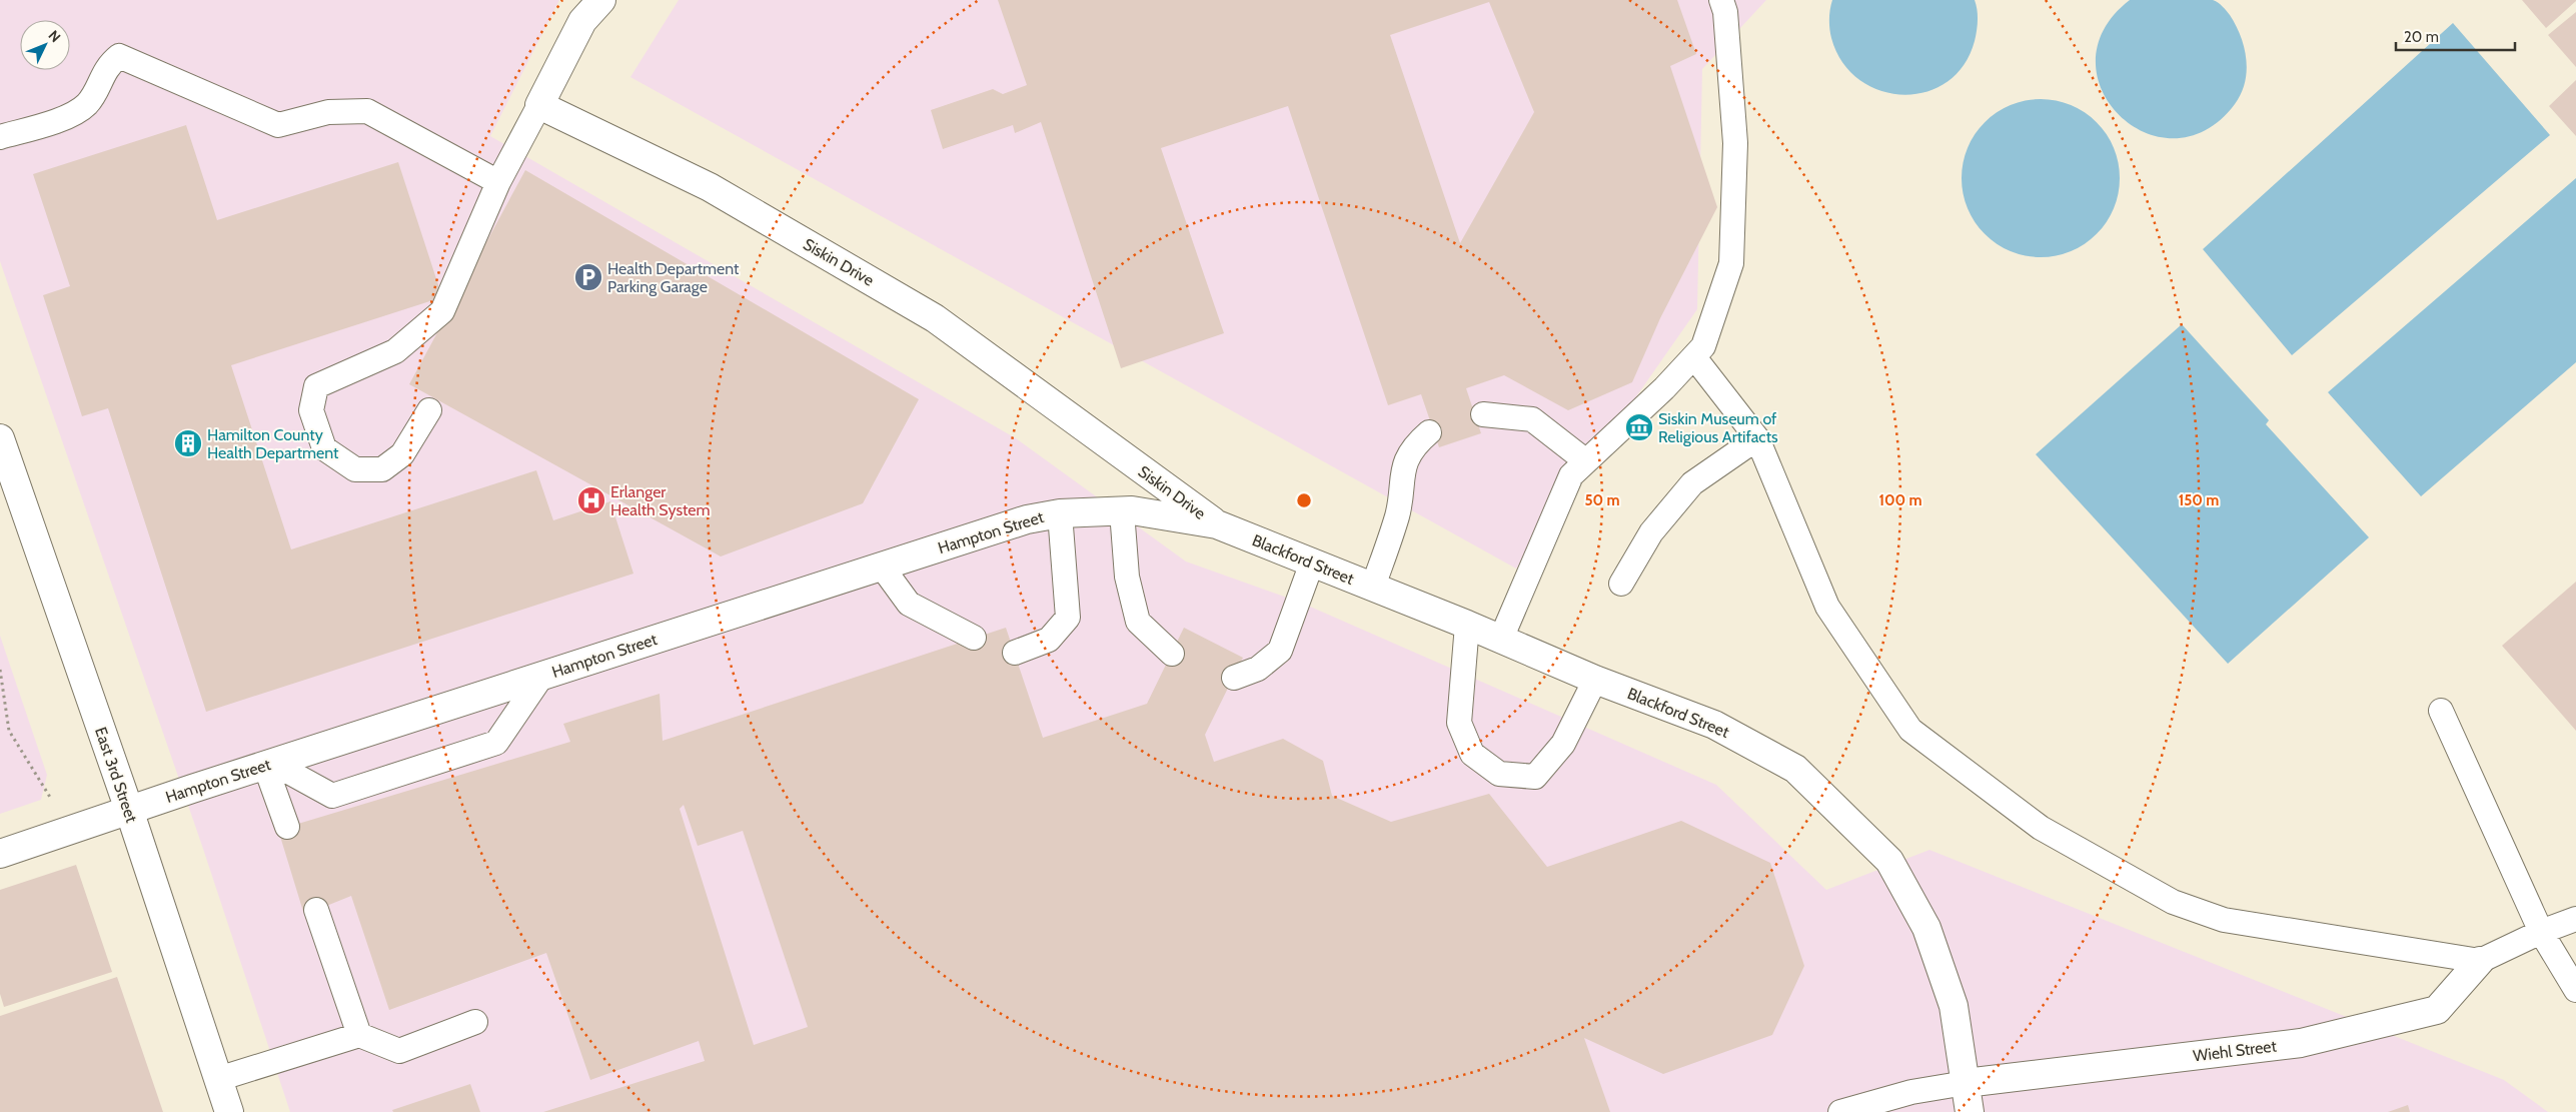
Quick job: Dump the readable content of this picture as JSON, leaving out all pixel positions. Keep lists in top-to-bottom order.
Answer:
{
  "streets": {
    "street": [
      "Siskin Drive",
      "Hampton Street",
      "Blackford Street",
      "East 3rd Street",
      "Wiehl Street"
    ]
  },
  "crossings": [
    ["Siskin Drive", "Hampton Street"],
    ["Siskin Drive", "Blackford Street"],
    ["Hampton Street", "Blackford Street"],
    ["Hampton Street", "East 3rd Street"],
    ["Blackford Street", "Wiehl Street"]
  ],
  "places": {
    "parking": ["Health Department Parking Garage"],
    "museum": ["Siskin Museum of Religious Artifacts"],
    "building": ["Hamilton County Health Department"],
    "hospital": ["Erlanger Health System"]
  },
  "scale_bar": "20 m",
  "north": "top right",
  "rings": ["50 m", "100 m", "150 m"]
}
